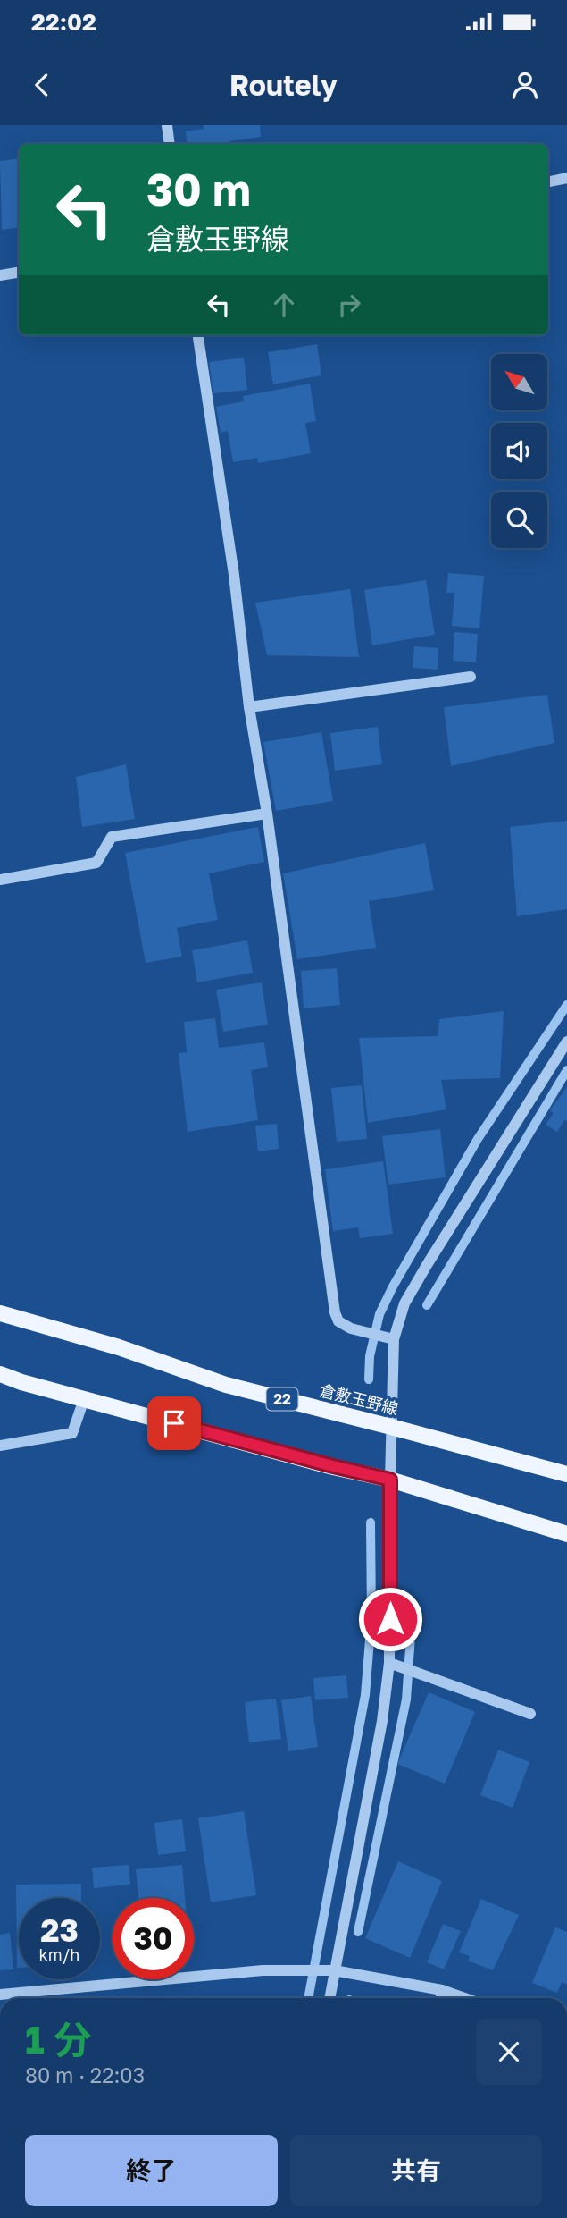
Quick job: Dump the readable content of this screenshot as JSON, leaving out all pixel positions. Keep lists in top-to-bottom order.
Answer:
{
  "streets": {
    "main road": ["22", "倉敷玉野線"]
  },
  "north": "top left",
  "page": {
    "status": "22:02",
    "header": "Routely",
    "turn": ["30 m", "倉敷玉野線"],
    "speed": "23 km/h",
    "limit": "30",
    "heading": ["1 分", "80 m · 22:03"],
    "buttons": ["終了", "共有"]
  }
}
